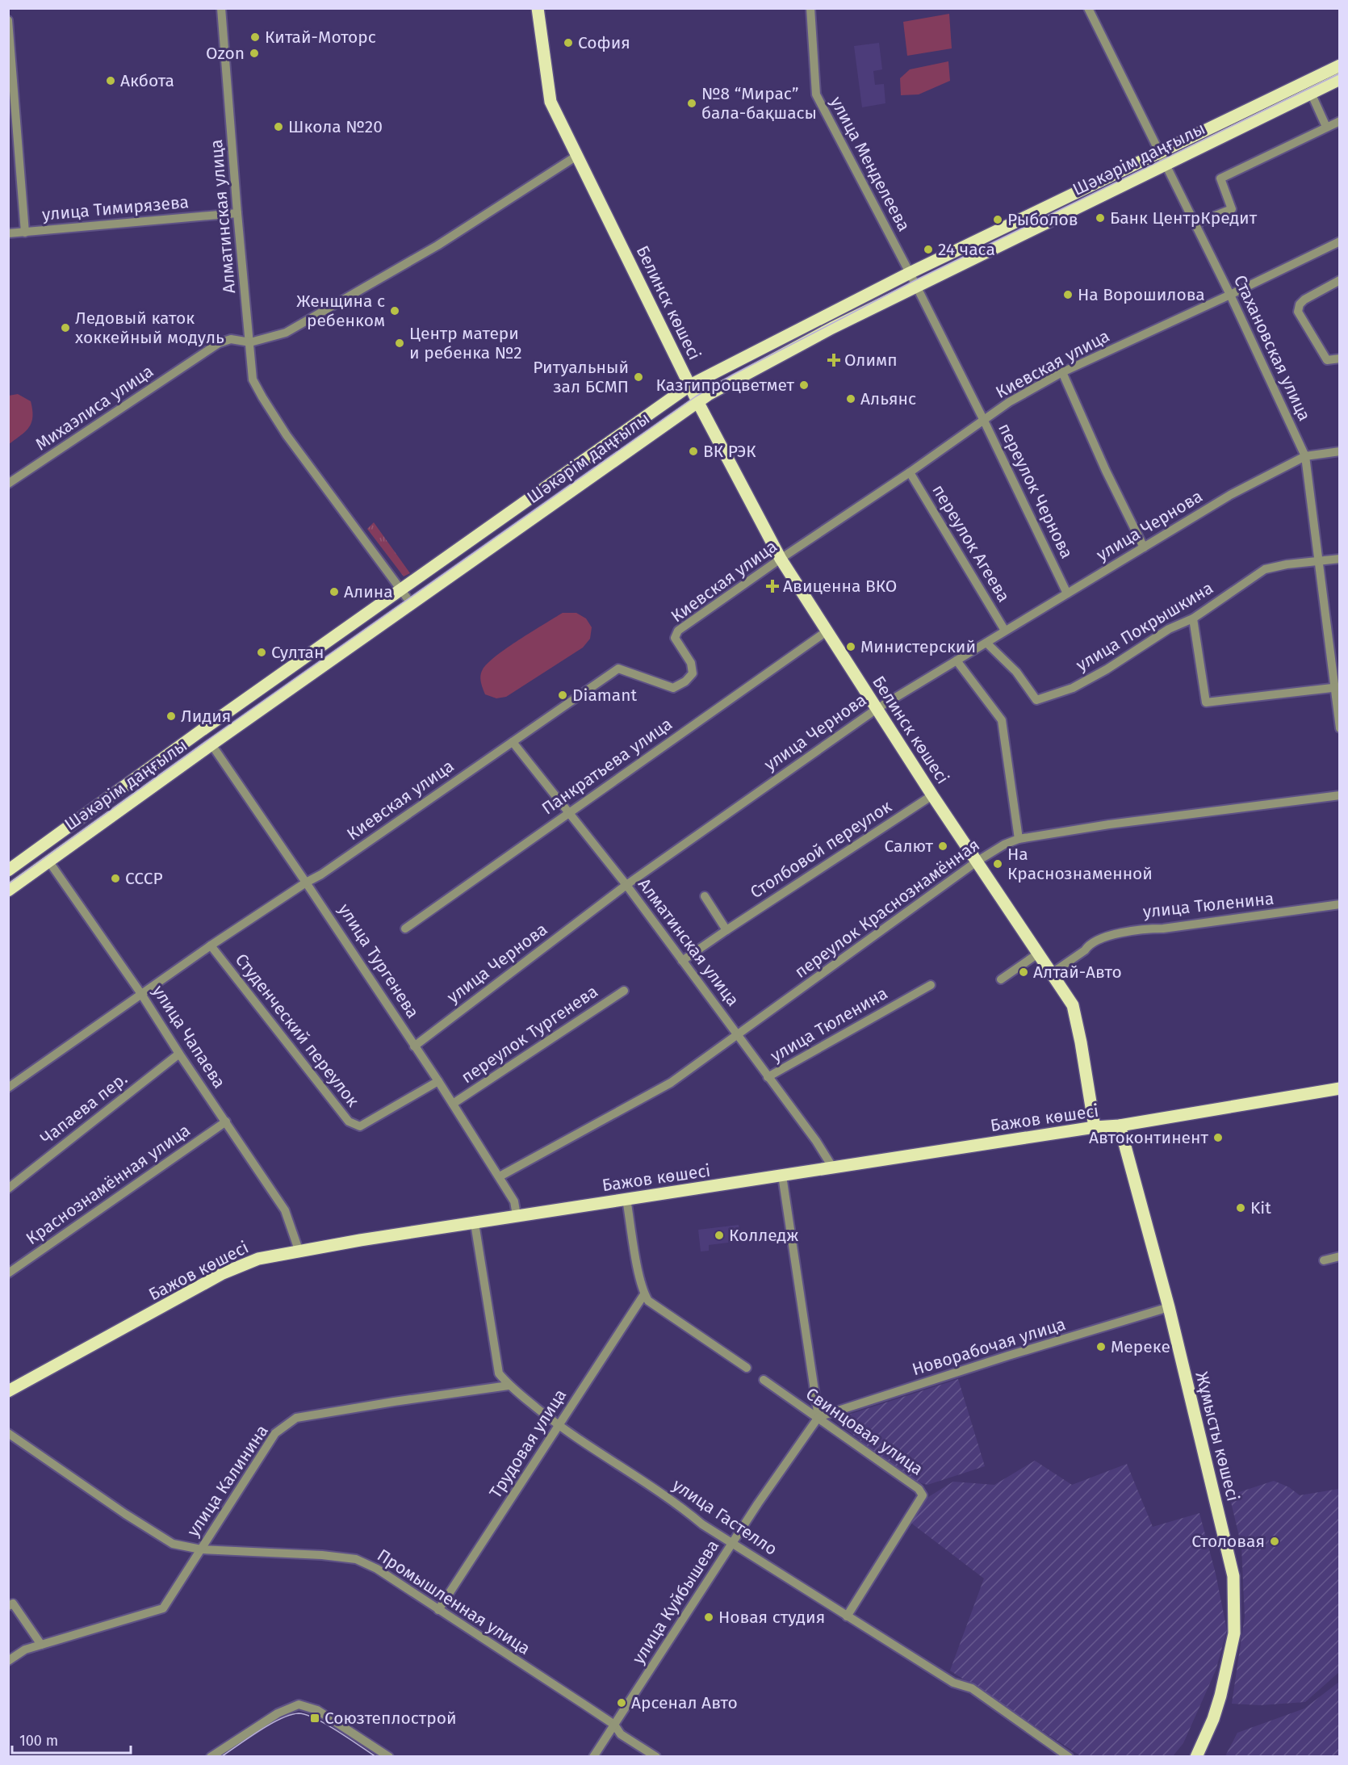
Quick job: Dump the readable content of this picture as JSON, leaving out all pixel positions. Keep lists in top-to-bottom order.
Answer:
{
  "streets": {
    "main road": [
      "Шәкәрім даңғылы",
      "Белинск көшесі",
      "улица Тургенева",
      "улица Чапаева",
      "Бажов көшесі",
      "Жұмысты көшесі"
    ],
    "street": [
      "улица Менделеева",
      "улица Тимирязева",
      "Алматинская улица",
      "Стахановская улица",
      "Киевская улица",
      "Михаэлиса улица",
      "переулок Чернова",
      "улица Чернова",
      "переулок Агеева",
      "улица Покрышкина",
      "Панкратьева улица",
      "Столбовой переулок",
      "улица Тюленина",
      "переулок Краснознамённая",
      "Студенческий переулок",
      "переулок Тургенева",
      "Чапаева пер.",
      "Краснознамённая улица",
      "Новорабочая улица",
      "Свинцовая улица",
      "Трудовая улица",
      "улица Калинина",
      "улица Гастелло",
      "Промышленная улица",
      "улица Куйбышева"
    ]
  },
  "crossings": [
    ["Шәкәрім даңғылы", "улица Менделеева"],
    ["Шәкәрім даңғылы", "Алматинская улица"],
    ["Шәкәрім даңғылы", "Белинск көшесі"],
    ["Шәкәрім даңғылы", "Стахановская улица"],
    ["Шәкәрім даңғылы", "переулок Чернова"],
    ["Шәкәрім даңғылы", "улица Тургенева"],
    ["Шәкәрім даңғылы", "улица Чапаева"],
    ["улица Менделеева", "переулок Чернова"],
    ["улица Тимирязева", "Алматинская улица"],
    ["Алматинская улица", "Киевская улица"],
    ["Алматинская улица", "Михаэлиса улица"],
    ["Алматинская улица", "улица Чернова"],
    ["Алматинская улица", "Панкратьева улица"],
    ["Алматинская улица", "Столбовой переулок"],
    ["Алматинская улица", "улица Тюленина"],
    ["Алматинская улица", "переулок Краснознамённая"],
    ["Алматинская улица", "Бажов көшесі"],
    ["Белинск көшесі", "Киевская улица"],
    ["Белинск көшесі", "Михаэлиса улица"],
    ["Белинск көшесі", "улица Чернова"],
    ["Белинск көшесі", "Панкратьева улица"],
    ["Белинск көшесі", "Столбовой переулок"],
    ["Белинск көшесі", "улица Тюленина"],
    ["Белинск көшесі", "переулок Краснознамённая"],
    ["Белинск көшесі", "Бажов көшесі"],
    ["Стахановская улица", "Киевская улица"],
    ["Стахановская улица", "улица Чернова"],
    ["Стахановская улица", "улица Покрышкина"],
    ["Киевская улица", "переулок Чернова"],
    ["Киевская улица", "переулок Агеева"],
    ["Киевская улица", "улица Тургенева"],
    ["Киевская улица", "Студенческий переулок"],
    ["Киевская улица", "улица Чапаева"],
    ["переулок Чернова", "улица Чернова"],
    ["улица Чернова", "переулок Агеева"],
    ["улица Чернова", "улица Покрышкина"],
    ["улица Чернова", "улица Тургенева"],
    ["переулок Краснознамённая", "улица Тургенева"],
    ["улица Тургенева", "Студенческий переулок"],
    ["улица Тургенева", "переулок Тургенева"],
    ["улица Тургенева", "Бажов көшесі"],
    ["улица Чапаева", "Чапаева пер."],
    ["улица Чапаева", "Бажов көшесі"],
    ["улица Чапаева", "Краснознамённая улица"],
    ["Бажов көшесі", "Жұмысты көшесі"],
    ["Бажов көшесі", "улица Гастелло"],
    ["Новорабочая улица", "Свинцовая улица"],
    ["Новорабочая улица", "Жұмысты көшесі"],
    ["Новорабочая улица", "улица Куйбышева"],
    ["Свинцовая улица", "улица Гастелло"],
    ["Свинцовая улица", "улица Куйбышева"],
    ["Трудовая улица", "улица Гастелло"],
    ["Трудовая улица", "Промышленная улица"],
    ["улица Калинина", "улица Гастелло"],
    ["улица Калинина", "Промышленная улица"],
    ["улица Гастелло", "улица Куйбышева"],
    ["Промышленная улица", "улица Куйбышева"]
  ],
  "places": {
    "other": [
      "Китай-Моторс",
      "София",
      "Ozon",
      "Акбота",
      "№8 “Мирас” бала-бақшасы",
      "Школа №20",
      "Банк ЦентрКредит",
      "Рыболов",
      "24 часа",
      "На Ворошилова",
      "Женщина с ребенком",
      "Ледовый каток хоккейный модуль",
      "Центр матери и ребенка №2",
      "Ритуальный зал БСМП",
      "Казгипроцветмет",
      "Альянс",
      "ВК РЭК",
      "Алина",
      "Министерский",
      "Султан",
      "Diamant",
      "Лидия",
      "Салют",
      "На Краснознаменной",
      "СССР",
      "Алтай-Авто",
      "Автоконтинент",
      "Kit",
      "Колледж",
      "Мереке",
      "Столовая",
      "Новая студия",
      "Арсенал Авто"
    ],
    "health": ["Олимп", "Авиценна ВКО"],
    "transit": ["Союзтеплострой"]
  },
  "scale_bar": "100 m"
}
